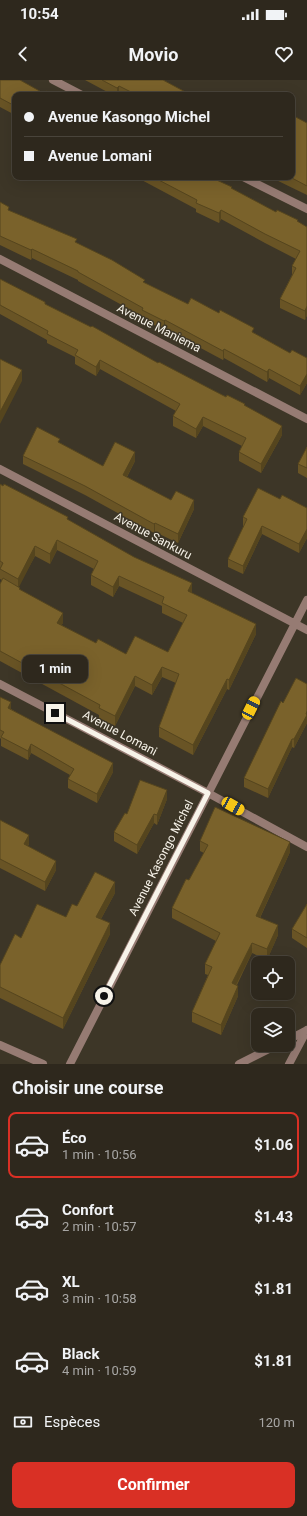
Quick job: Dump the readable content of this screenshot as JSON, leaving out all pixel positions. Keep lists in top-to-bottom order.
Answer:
{
  "streets": {
    "street": [
      "Avenue Maniema",
      "Avenue Sankuru",
      "Avenue Lomani",
      "Avenue Kasongo Michel"
    ]
  },
  "crossings": [
    ["Avenue Sankuru", "Avenue Kasongo Michel"],
    ["Avenue Lomani", "Avenue Kasongo Michel"]
  ],
  "page": {
    "status": "10:54",
    "header": "Movio",
    "banner": ["Avenue Kasongo Michel", "Avenue Lomani"],
    "bubble": "1 min",
    "heading": "Choisir une course",
    "list": [
      {
        "name": "Éco",
        "note": "1 min · 10:56",
        "value": "$1.06"
      },
      {
        "name": "Confort",
        "note": "2 min · 10:57",
        "value": "$1.43"
      },
      {
        "name": "XL",
        "note": "3 min · 10:58",
        "value": "$1.81"
      },
      {
        "name": "Black",
        "note": "4 min · 10:59",
        "value": "$1.81"
      }
    ],
    "pay": ["Espèces", "120 m"],
    "buttons": "Confirmer"
  }
}
